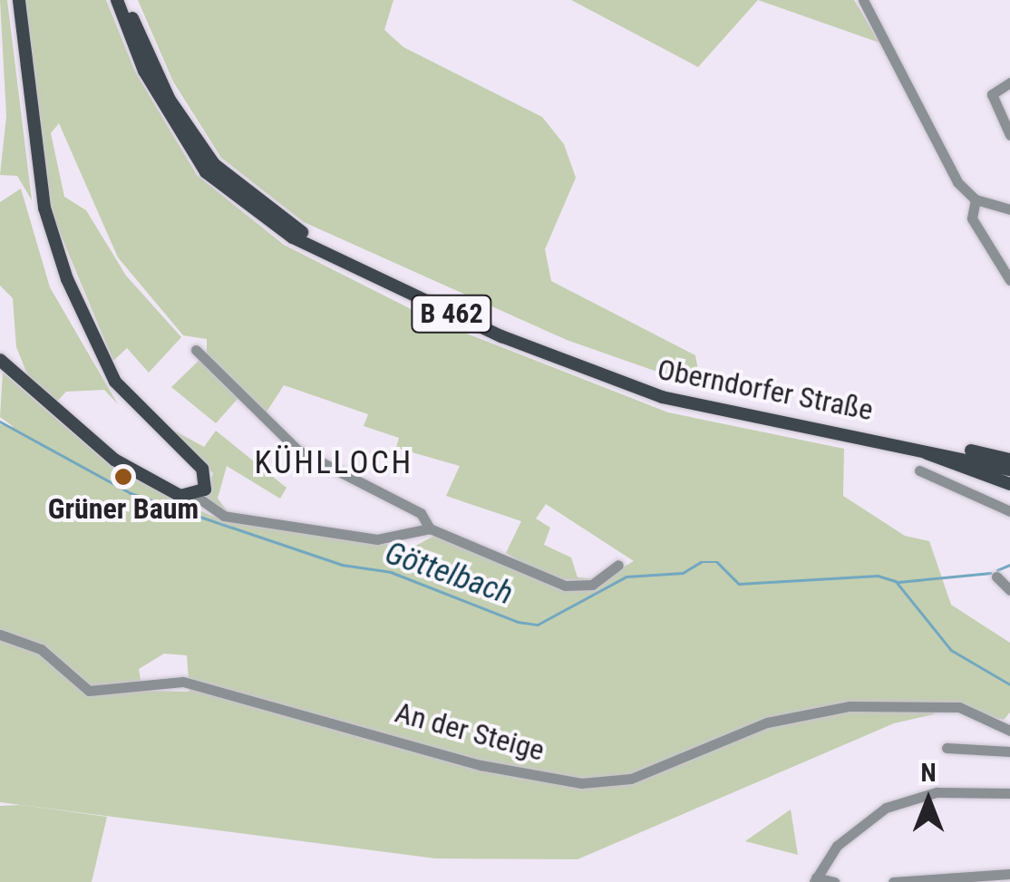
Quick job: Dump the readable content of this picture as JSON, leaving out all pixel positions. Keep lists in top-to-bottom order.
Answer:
{
  "streets": {
    "main road": ["B 462", "Oberndorfer Straße"],
    "street": ["An der Steige"]
  },
  "crossings": [
    ["B 462", "Oberndorfer Straße"]
  ],
  "districts": ["KÜHLLOCH"],
  "water": ["Göttelbach"],
  "places": ["Grüner Baum"],
  "north": "top"
}
